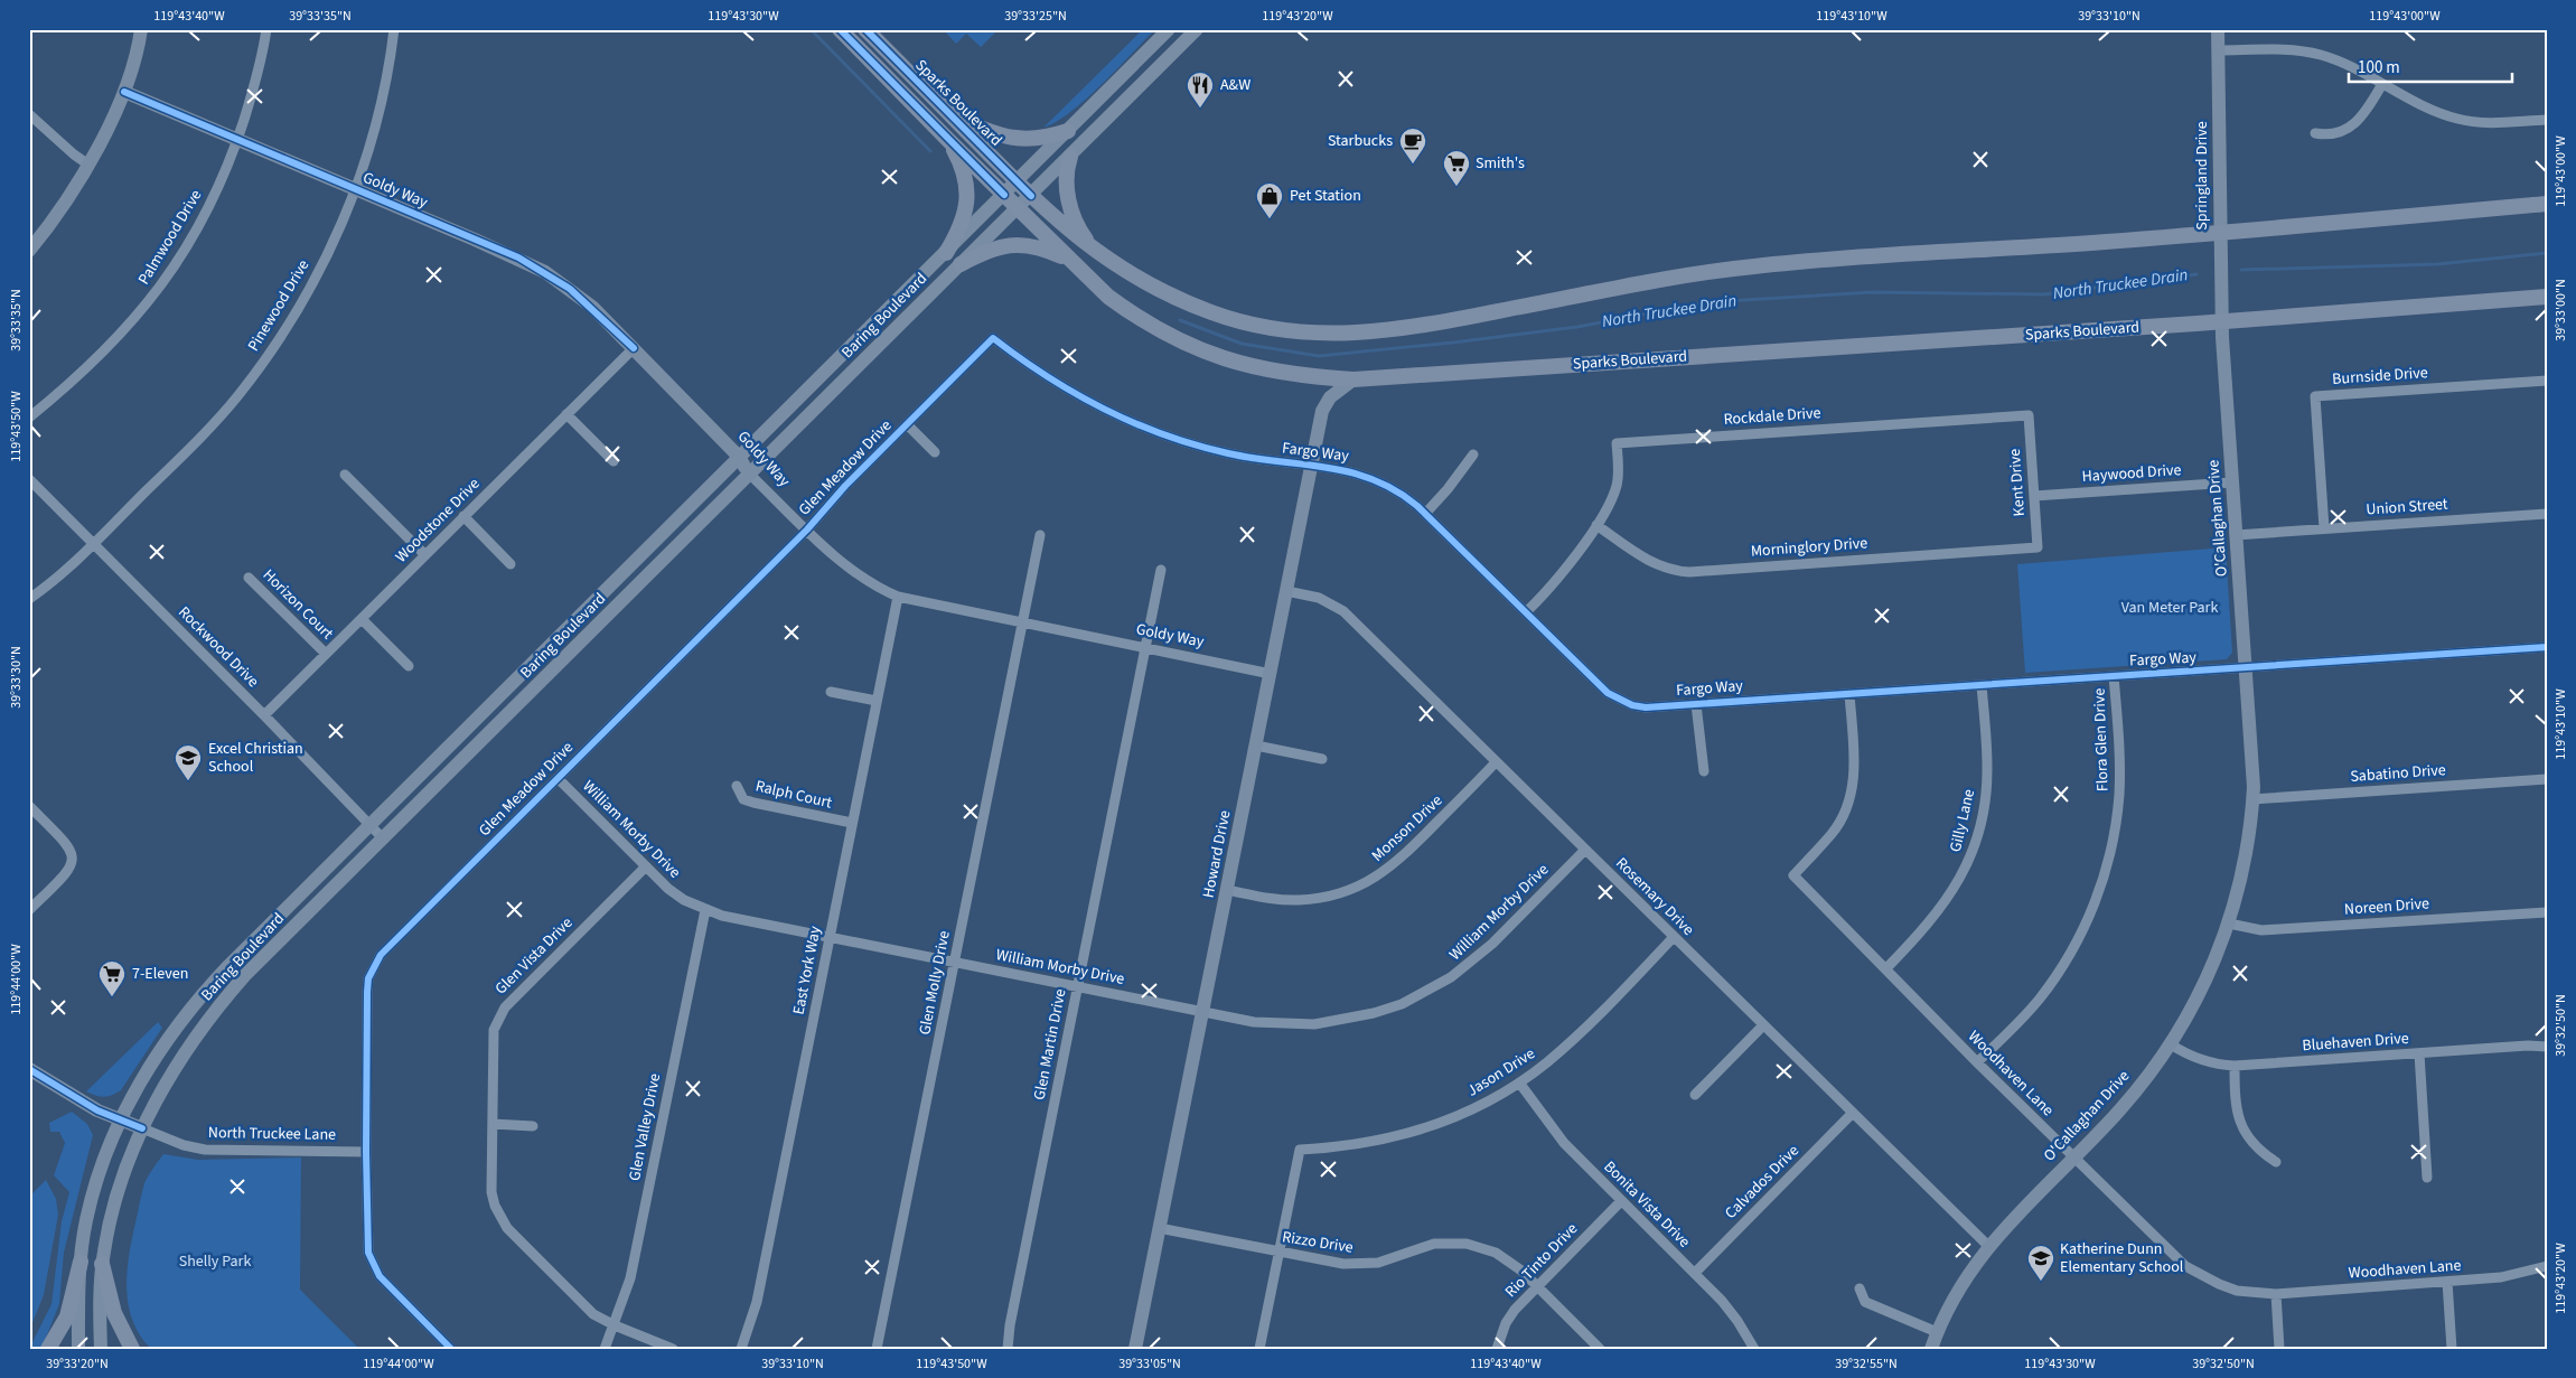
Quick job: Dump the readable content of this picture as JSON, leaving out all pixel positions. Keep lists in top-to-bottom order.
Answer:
{
  "streets": {
    "main road": ["Sparks Boulevard"],
    "street": [
      "Springland Drive",
      "Goldy Way",
      "Palmwood Drive",
      "Pinewood Drive",
      "Baring Boulevard",
      "Burnside Drive",
      "Rockdale Drive",
      "Fargo Way",
      "Glen Meadow Drive",
      "Haywood Drive",
      "Kent Drive",
      "Union Street",
      "O'Callaghan Drive",
      "Woodstone Drive",
      "Morninglory Drive",
      "Horizon Court",
      "Rockwood Drive",
      "Flora Glen Drive",
      "Sabatino Drive",
      "Ralph Court",
      "Gilly Lane",
      "Monson Drive",
      "William Morby Drive",
      "Howard Drive",
      "Rosemary Drive",
      "Noreen Drive",
      "Glen Vista Drive",
      "East York Way",
      "Glen Molly Drive",
      "Bluehaven Drive",
      "Glen Martin Drive",
      "Jason Drive",
      "Woodhaven Lane",
      "Glen Valley Drive",
      "North Truckee Lane",
      "Calvados Drive",
      "Bonita Vista Drive",
      "Rizzo Drive",
      "Rio Tinto Drive"
    ]
  },
  "crossings": [
    ["Sparks Boulevard", "Springland Drive"],
    ["Sparks Boulevard", "Baring Boulevard"],
    ["Sparks Boulevard", "O'Callaghan Drive"],
    ["Sparks Boulevard", "Howard Drive"],
    ["Springland Drive", "O'Callaghan Drive"],
    ["Goldy Way", "Palmwood Drive"],
    ["Goldy Way", "Pinewood Drive"],
    ["Goldy Way", "Baring Boulevard"],
    ["Goldy Way", "Glen Meadow Drive"],
    ["Goldy Way", "Woodstone Drive"],
    ["Goldy Way", "Howard Drive"],
    ["Goldy Way", "East York Way"],
    ["Goldy Way", "Glen Molly Drive"],
    ["Goldy Way", "Glen Martin Drive"],
    ["Pinewood Drive", "Rockwood Drive"],
    ["Baring Boulevard", "Rockwood Drive"],
    ["Baring Boulevard", "North Truckee Lane"],
    ["Burnside Drive", "Union Street"],
    ["Rockdale Drive", "Fargo Way"],
    ["Rockdale Drive", "Kent Drive"],
    ["Rockdale Drive", "Morninglory Drive"],
    ["Fargo Way", "Glen Meadow Drive"],
    ["Fargo Way", "O'Callaghan Drive"],
    ["Fargo Way", "Flora Glen Drive"],
    ["Fargo Way", "Gilly Lane"],
    ["Fargo Way", "Howard Drive"],
    ["Fargo Way", "Woodhaven Lane"],
    ["Glen Meadow Drive", "William Morby Drive"],
    ["Glen Meadow Drive", "North Truckee Lane"],
    ["Haywood Drive", "Kent Drive"],
    ["Haywood Drive", "O'Callaghan Drive"],
    ["Kent Drive", "Morninglory Drive"],
    ["Union Street", "O'Callaghan Drive"],
    ["O'Callaghan Drive", "Sabatino Drive"],
    ["O'Callaghan Drive", "Rosemary Drive"],
    ["O'Callaghan Drive", "Noreen Drive"],
    ["O'Callaghan Drive", "Bluehaven Drive"],
    ["O'Callaghan Drive", "Woodhaven Lane"],
    ["Woodstone Drive", "Horizon Court"],
    ["Woodstone Drive", "Rockwood Drive"],
    ["Flora Glen Drive", "Woodhaven Lane"],
    ["Ralph Court", "East York Way"],
    ["Gilly Lane", "Woodhaven Lane"],
    ["Monson Drive", "Howard Drive"],
    ["Monson Drive", "Rosemary Drive"],
    ["William Morby Drive", "Howard Drive"],
    ["William Morby Drive", "Rosemary Drive"],
    ["William Morby Drive", "Glen Vista Drive"],
    ["William Morby Drive", "East York Way"],
    ["William Morby Drive", "Glen Molly Drive"],
    ["William Morby Drive", "Glen Martin Drive"],
    ["William Morby Drive", "Glen Valley Drive"],
    ["Howard Drive", "Rosemary Drive"],
    ["Howard Drive", "Rizzo Drive"],
    ["Rosemary Drive", "Jason Drive"],
    ["Rosemary Drive", "Calvados Drive"],
    ["Glen Vista Drive", "Glen Valley Drive"],
    ["Jason Drive", "Bonita Vista Drive"],
    ["Jason Drive", "Rizzo Drive"],
    ["Calvados Drive", "Bonita Vista Drive"],
    ["Bonita Vista Drive", "Rio Tinto Drive"],
    ["Rizzo Drive", "Rio Tinto Drive"]
  ],
  "water": ["North Truckee Drain"],
  "parks": ["Van Meter Park", "Shelly Park"],
  "places": {
    "restaurant": ["A&W"],
    "cafe": ["Starbucks"],
    "supermarket": ["Smith's", "7-Eleven"],
    "shop": ["Pet Station"],
    "school or university": ["Excel Christian School", "Katherine Dunn Elementary School"]
  },
  "scale_bar": "100 m",
  "coordinates": [
    "119°43'40\"W",
    "39°33'35\"N",
    "119°43'30\"W",
    "39°33'25\"N",
    "119°43'20\"W",
    "119°43'10\"W",
    "39°33'10\"N",
    "119°43'00\"W",
    "39°33'00\"N",
    "119°43'50\"W",
    "39°33'30\"N",
    "119°44'00\"W",
    "39°32'50\"N",
    "39°33'20\"N",
    "39°33'05\"N",
    "39°32'55\"N"
  ]
}
